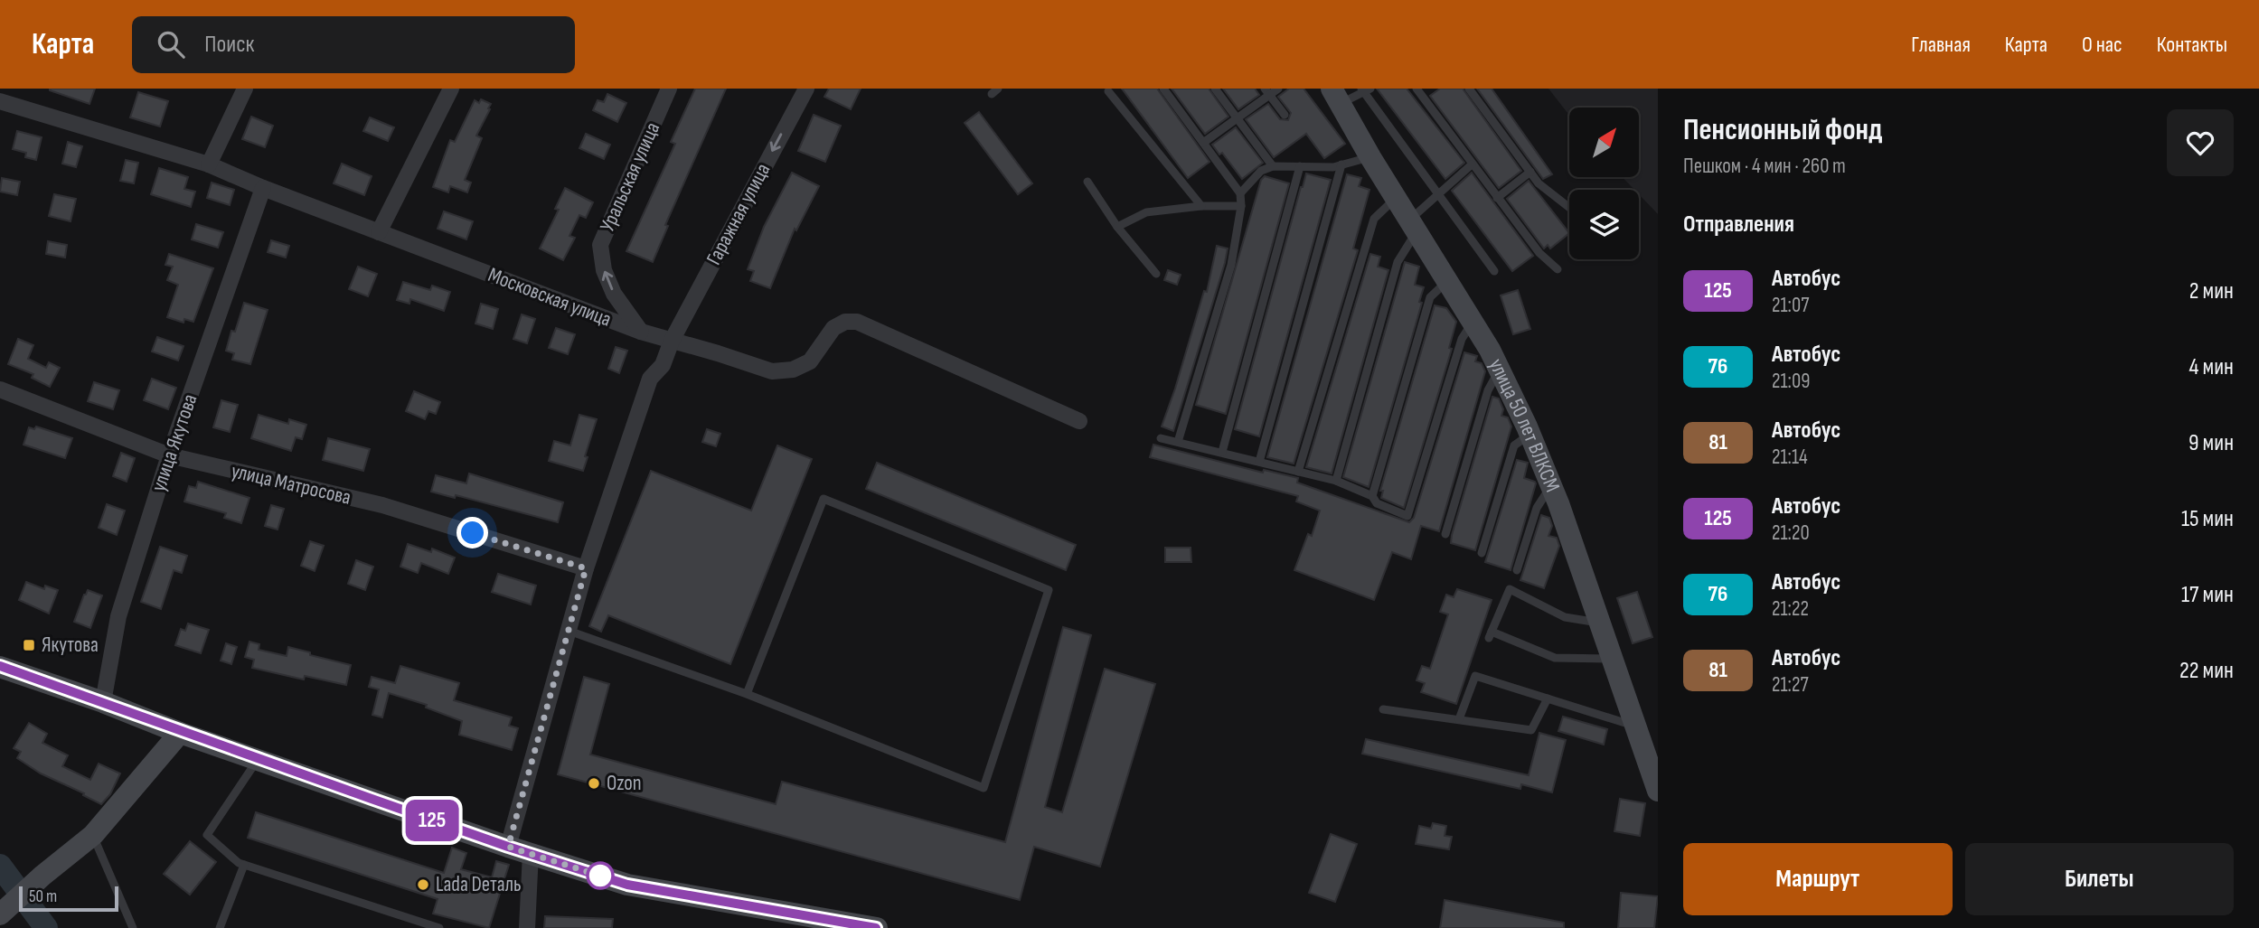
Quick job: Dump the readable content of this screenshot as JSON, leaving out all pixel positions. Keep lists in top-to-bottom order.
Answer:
{
  "streets": {
    "main road": ["улица 50 лет ВЛКСМ"],
    "street": [
      "Уральская улица",
      "Гаражная улица",
      "Московская улица",
      "улица Якутова",
      "улица Матросова"
    ]
  },
  "crossings": [
    ["Уральская улица", "Московская улица"],
    ["Гаражная улица", "Московская улица"],
    ["Гаражная улица", "улица Матросова"],
    ["Московская улица", "улица Якутова"],
    ["улица Якутова", "улица Матросова"]
  ],
  "one_way": ["Уральская улица"],
  "places": {
    "transit": ["Якутова"],
    "other": ["Ozon", "Lada Dеталь"]
  },
  "lines": ["bus line 125"],
  "scale_bar": "50 m",
  "north": "top right",
  "page": {
    "header": "Карта",
    "search": "Поиск",
    "nav": [
      "Главная",
      "Карта",
      "О нас",
      "Контакты"
    ],
    "on_map": "125",
    "heading": [
      ["Пенсионный фонд", "Пешком · 4 мин · 260 m"],
      "Отправления"
    ],
    "list": [
      {
        "mark": "125",
        "name": "Автобус",
        "note": "21:07",
        "value": "2 мин"
      },
      {
        "mark": "76",
        "name": "Автобус",
        "note": "21:09",
        "value": "4 мин"
      },
      {
        "mark": "81",
        "name": "Автобус",
        "note": "21:14",
        "value": "9 мин"
      },
      {
        "mark": "125",
        "name": "Автобус",
        "note": "21:20",
        "value": "15 мин"
      },
      {
        "mark": "76",
        "name": "Автобус",
        "note": "21:22",
        "value": "17 мин"
      },
      {
        "mark": "81",
        "name": "Автобус",
        "note": "21:27",
        "value": "22 мин"
      }
    ],
    "buttons": ["Маршрут", "Билеты"],
    "scale": "50 m"
  }
}
